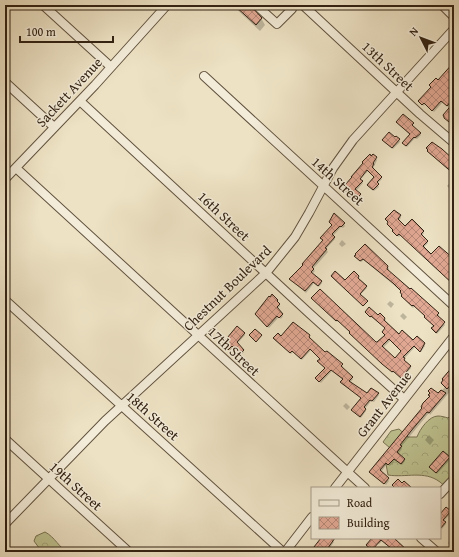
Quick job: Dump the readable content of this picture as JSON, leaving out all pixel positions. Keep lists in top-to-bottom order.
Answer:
{
  "streets": {
    "street": [
      "13th Street",
      "Sackett Avenue",
      "14th Street",
      "16th Street",
      "Chestnut Boulevard",
      "17th Street",
      "Grant Avenue",
      "18th Street",
      "19th Street"
    ]
  },
  "crossings": [
    ["13th Street", "Chestnut Boulevard"],
    ["Sackett Avenue", "16th Street"],
    ["Sackett Avenue", "17th Street"],
    ["14th Street", "Chestnut Boulevard"],
    ["16th Street", "Chestnut Boulevard"],
    ["16th Street", "Grant Avenue"],
    ["Chestnut Boulevard", "17th Street"],
    ["Chestnut Boulevard", "18th Street"],
    ["Chestnut Boulevard", "19th Street"],
    ["17th Street", "Grant Avenue"]
  ],
  "legend": ["Road", "Building"],
  "scale_bar": "100 m",
  "north": "top left"
}
